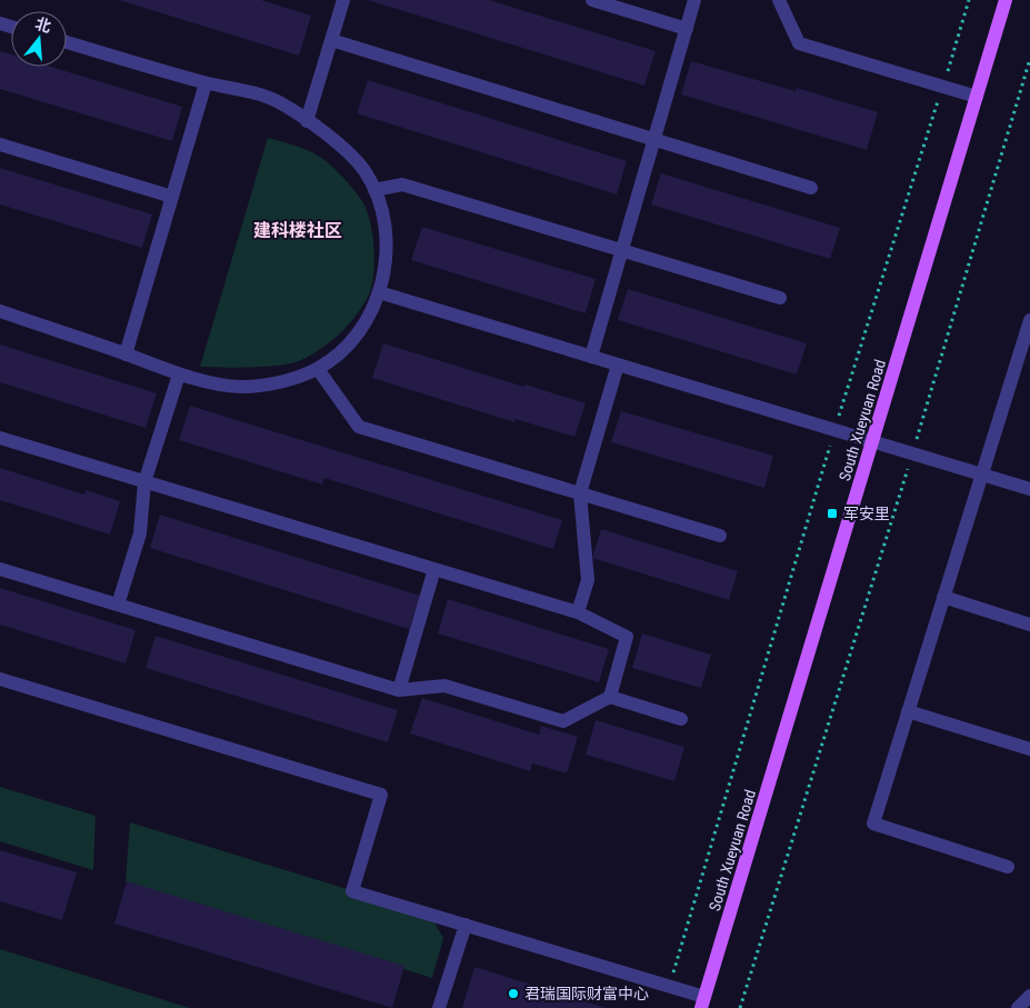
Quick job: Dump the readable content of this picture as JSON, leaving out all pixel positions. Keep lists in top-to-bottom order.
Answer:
{
  "streets": {
    "main road": ["South Xueyuan Road"]
  },
  "districts": ["建科楼社区"],
  "places": {
    "transit": ["军安里"],
    "other": ["君瑞国际财富中心"]
  },
  "north": "top"
}
